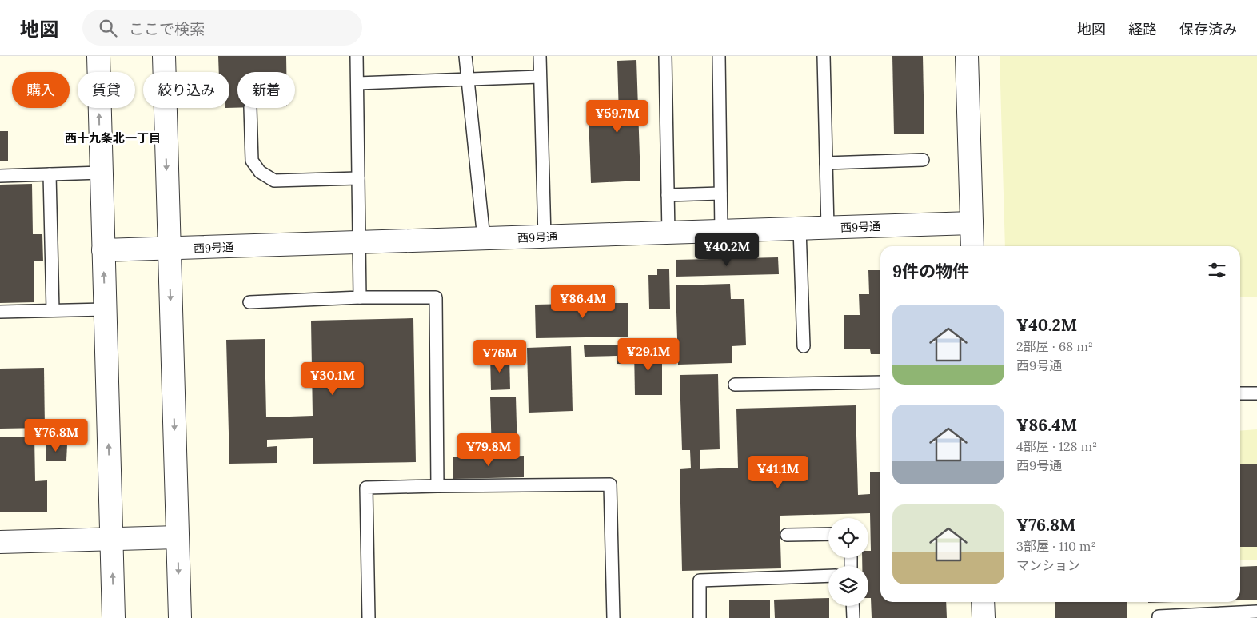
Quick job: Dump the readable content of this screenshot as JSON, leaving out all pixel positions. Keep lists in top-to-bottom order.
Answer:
{
  "streets": {
    "street": ["西9号通"]
  },
  "districts": ["西十九条北一丁目"],
  "page": {
    "header": "地図",
    "search": "ここで検索",
    "nav": ["地図", "経路", "保存済み"],
    "chip": [
      "購入",
      "賃貸",
      "絞り込み",
      "新着"
    ],
    "price": [
      "¥59.7M",
      "¥40.2M",
      "¥86.4M",
      "¥29.1M",
      "¥76M",
      "¥30.1M",
      "¥76.8M",
      "¥79.8M",
      "¥41.1M"
    ],
    "heading": "9件の物件",
    "list": [
      {
        "name": "¥40.2M",
        "note": "2部屋 · 68 m² · 西9号通"
      },
      {
        "name": "¥86.4M",
        "note": "4部屋 · 128 m² · 西9号通"
      },
      {
        "name": "¥76.8M",
        "note": "3部屋 · 110 m² · マンション"
      }
    ]
  }
}
